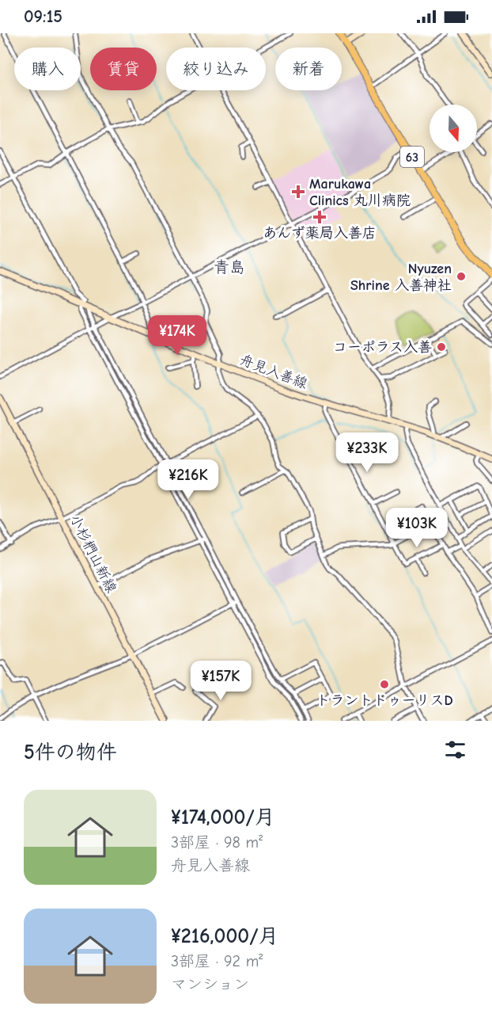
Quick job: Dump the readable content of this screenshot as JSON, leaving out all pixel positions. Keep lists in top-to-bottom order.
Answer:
{
  "streets": {
    "main road": ["63", "舟見入善線", "小杉椚山新線"]
  },
  "districts": ["青島"],
  "places": {
    "health": ["Marukawa Clinics 丸川病院", "あんず薬局入善店"],
    "other": ["Nyuzen Shrine 入善神社", "コーポラス入善", "トラントドゥーリスD"]
  },
  "north": "bottom",
  "page": {
    "status": "09:15",
    "chip": [
      "購入",
      "賃貸",
      "絞り込み",
      "新着"
    ],
    "price": [
      "¥174K",
      "¥233K",
      "¥216K",
      "¥103K",
      "¥157K"
    ],
    "heading": "5件の物件",
    "list": [
      {
        "name": "¥174,000/月",
        "note": "3部屋 · 98 m² · 舟見入善線"
      },
      {
        "name": "¥216,000/月",
        "note": "3部屋 · 92 m² · マンション"
      }
    ]
  }
}
